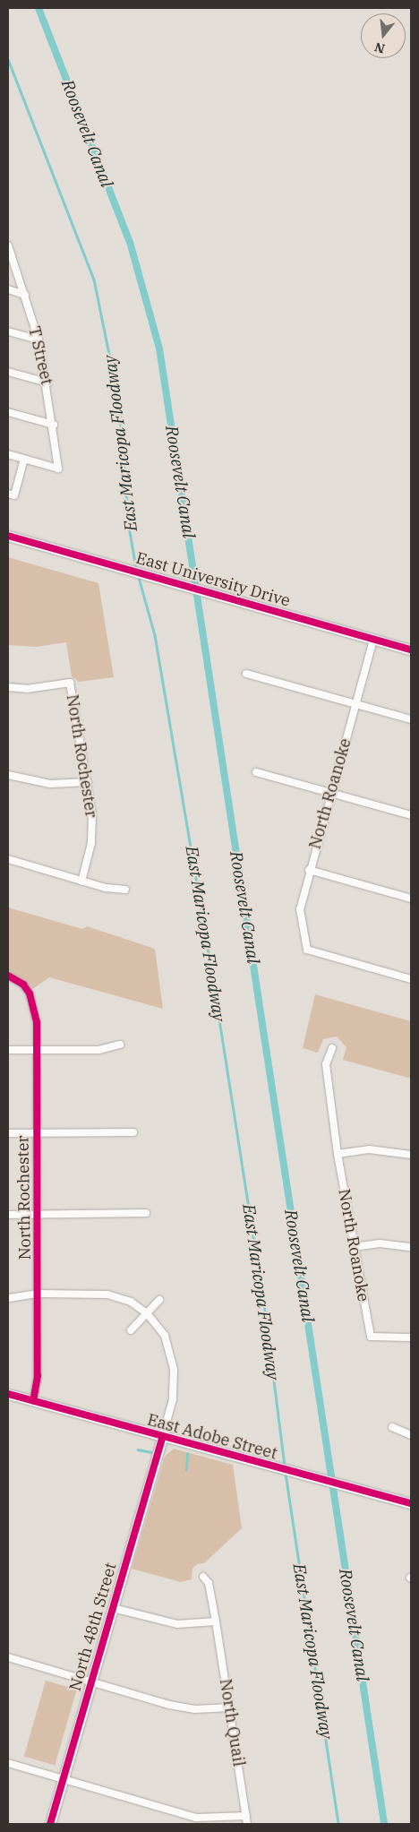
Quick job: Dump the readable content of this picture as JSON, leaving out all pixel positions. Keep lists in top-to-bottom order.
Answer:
{
  "streets": {
    "street": [
      "T Street",
      "East University Drive",
      "North Rochester",
      "North Roanoke",
      "East Adobe Street",
      "North 48th Street",
      "North Quail"
    ]
  },
  "crossings": [
    ["East University Drive", "North Roanoke"],
    ["North Rochester", "East Adobe Street"],
    ["East Adobe Street", "North 48th Street"]
  ],
  "water": ["Roosevelt Canal", "East Maricopa Floodway"],
  "north": "bottom"
}
